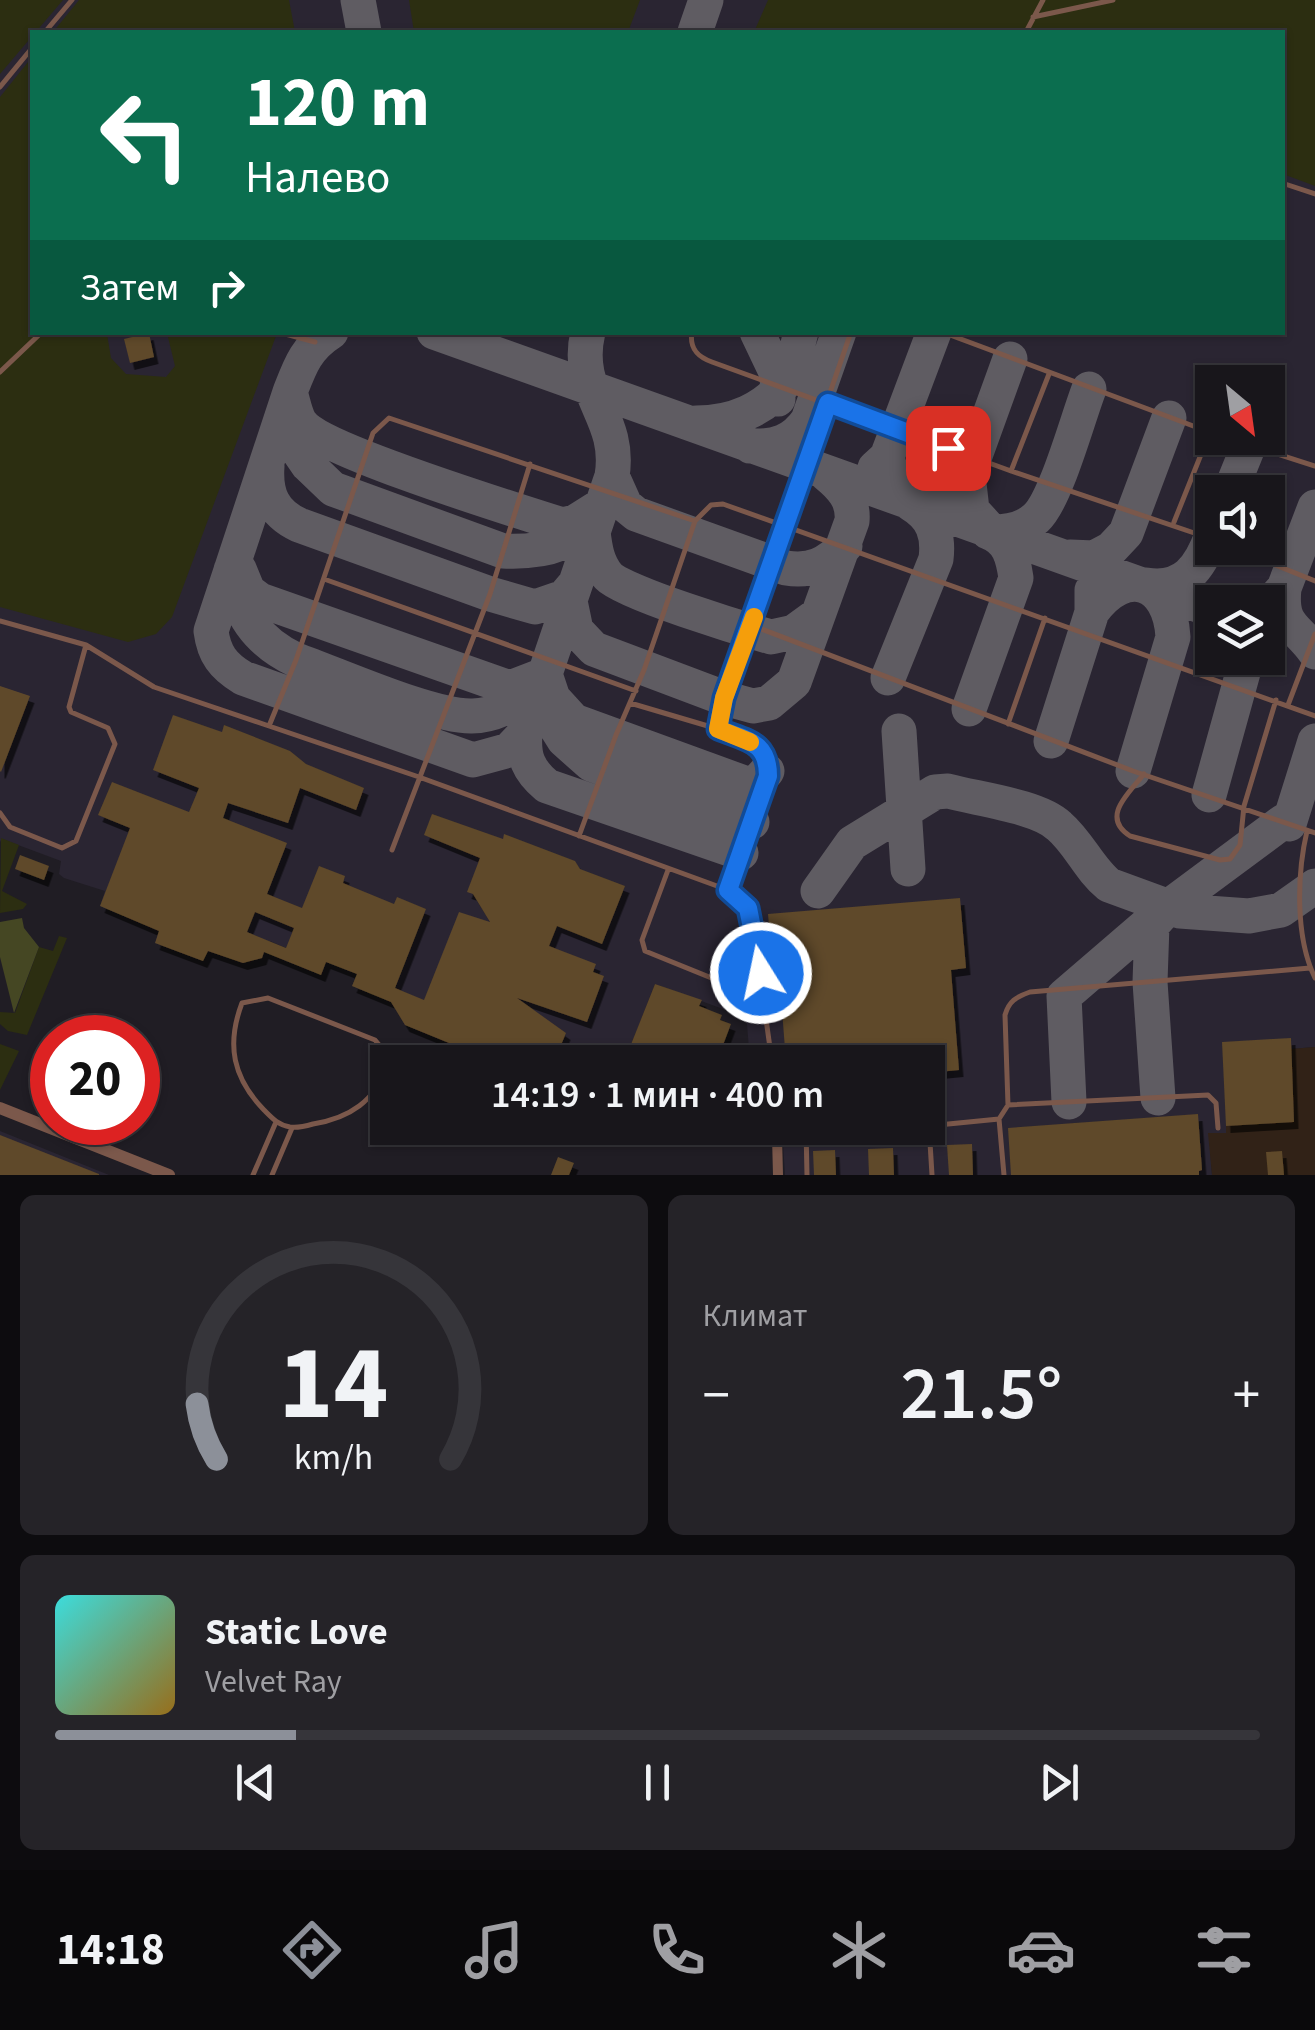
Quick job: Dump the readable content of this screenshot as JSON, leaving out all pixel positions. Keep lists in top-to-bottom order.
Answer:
{
  "north": "bottom right",
  "page": {
    "turn": ["120 m", "Налево"],
    "then": "Затем",
    "limit": "20",
    "trip": "14:19 · 1 мин · 400 m",
    "tile": "Климат",
    "heat": ["−", "21.5°", "+"],
    "song": ["Static Love", "Velvet Ray"],
    "tabs": "14:18",
    "gauge": ["14", "km/h"]
  }
}
